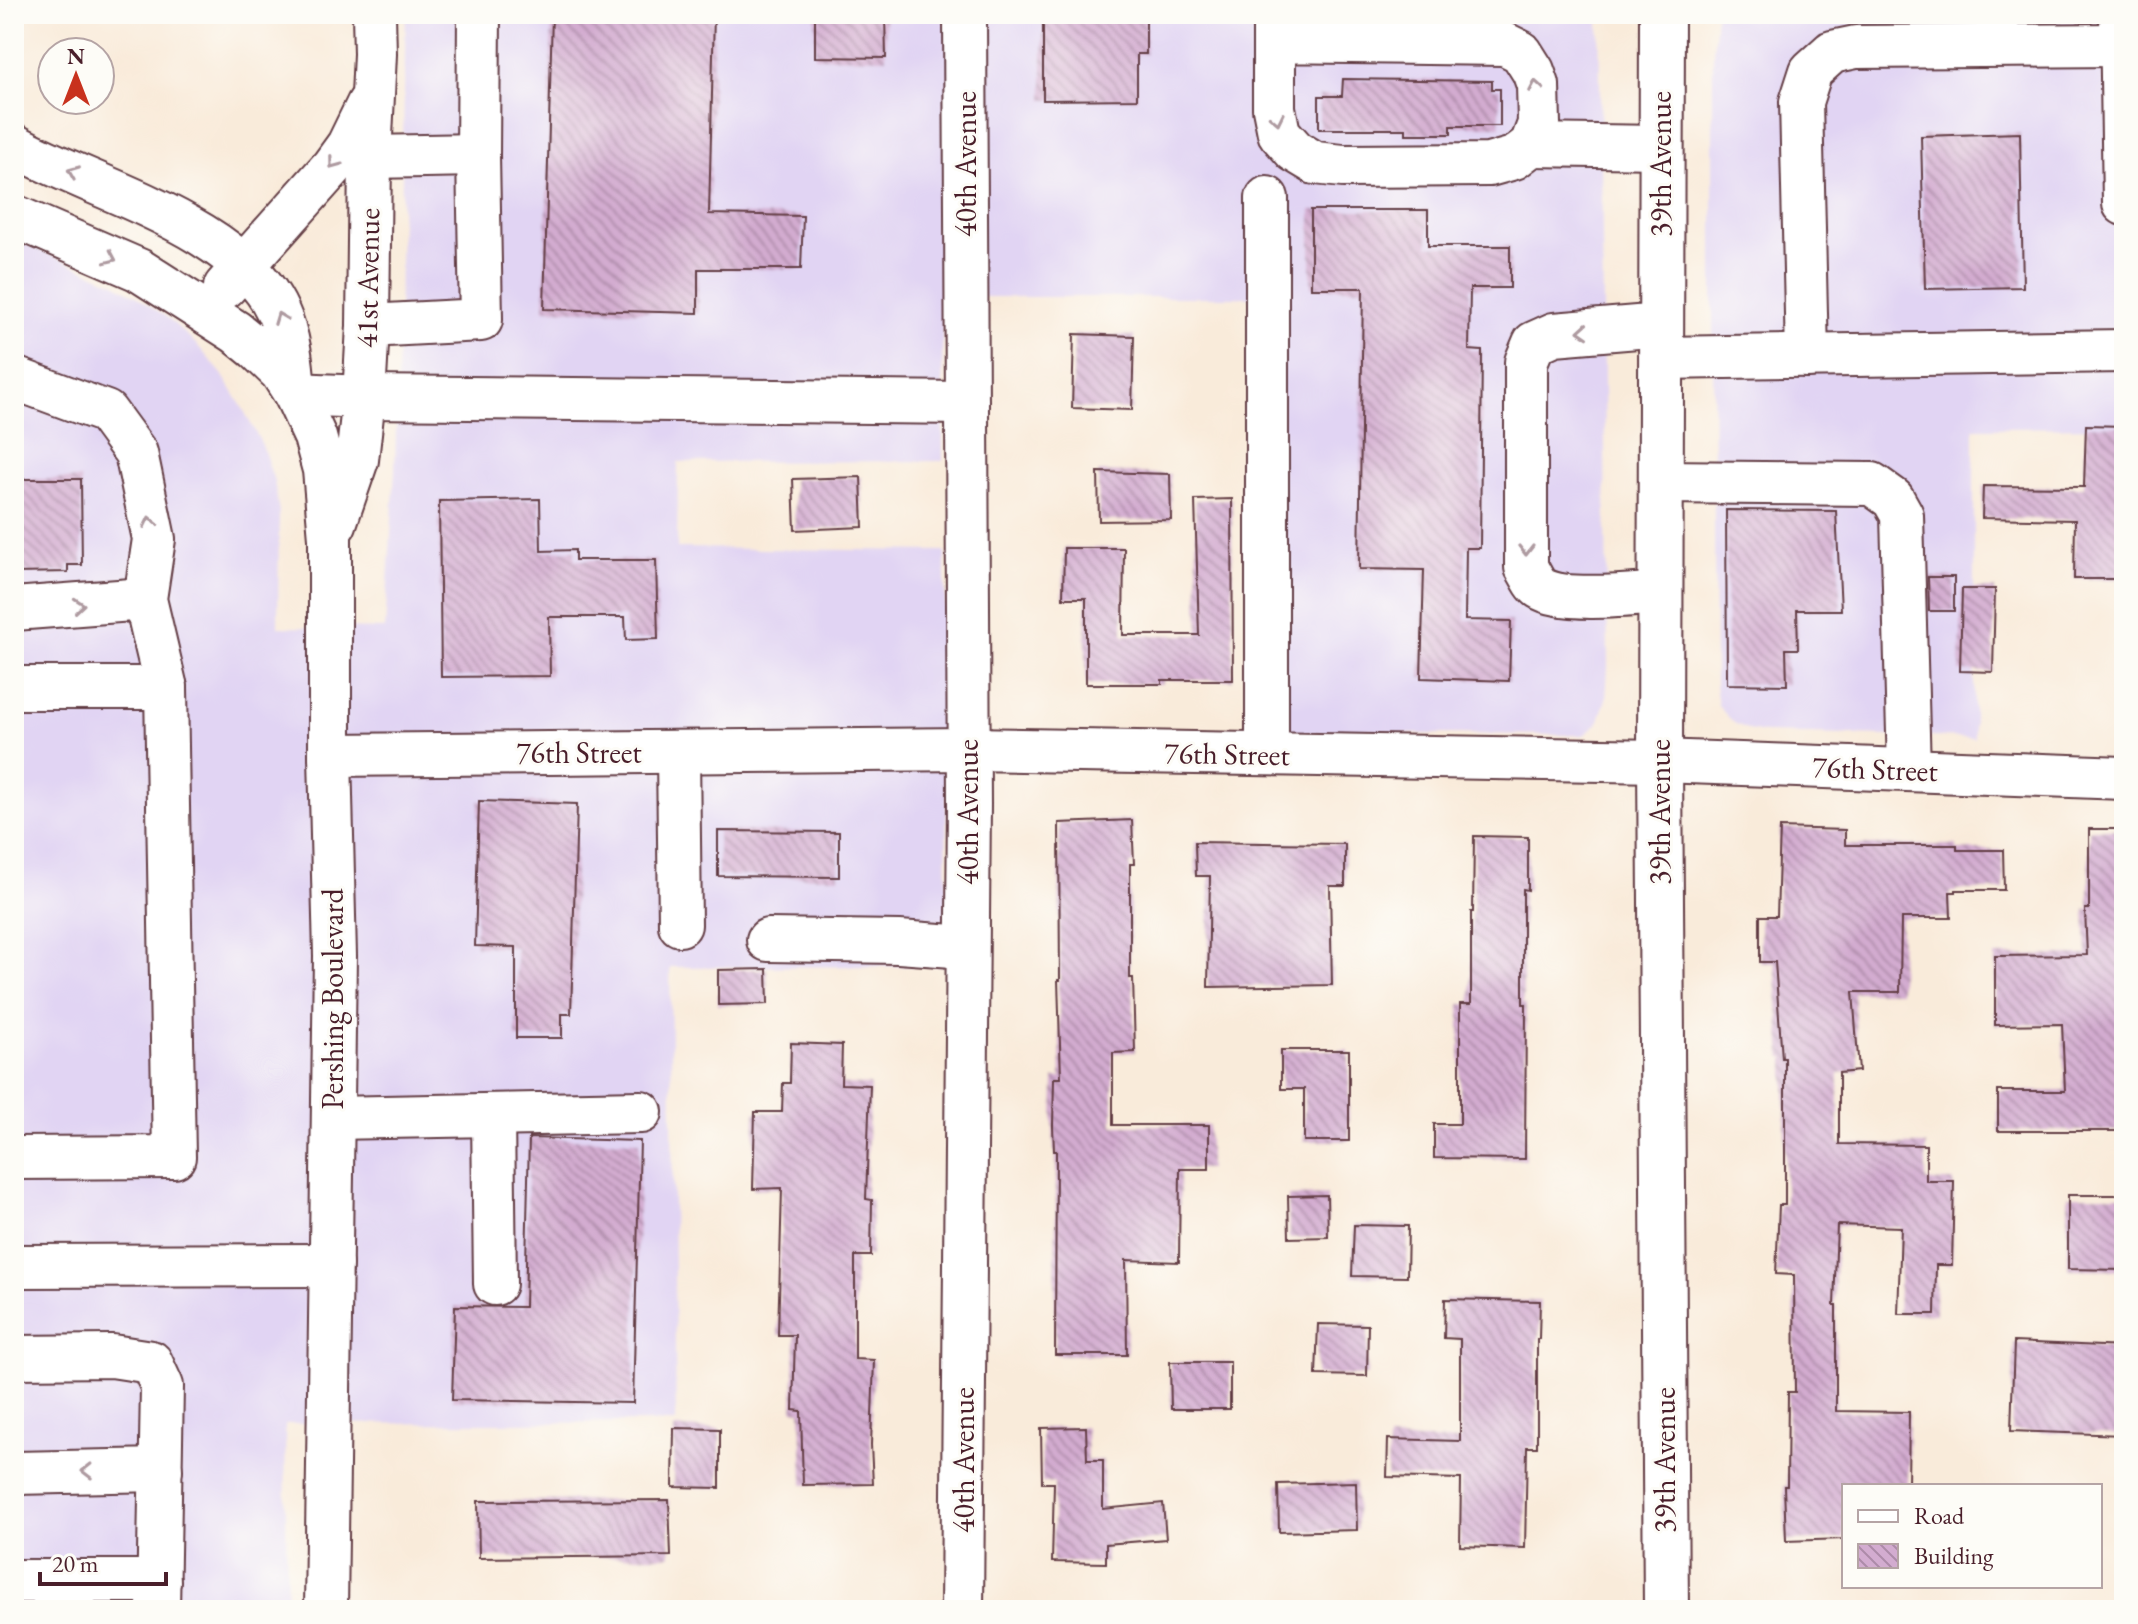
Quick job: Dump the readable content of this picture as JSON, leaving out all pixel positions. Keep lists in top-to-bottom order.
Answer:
{
  "streets": {
    "main road": ["39th Avenue"],
    "street": [
      "40th Avenue",
      "41st Avenue",
      "76th Street",
      "Pershing Boulevard"
    ]
  },
  "crossings": [
    ["40th Avenue", "76th Street"],
    ["39th Avenue", "76th Street"],
    ["41st Avenue", "Pershing Boulevard"],
    ["76th Street", "Pershing Boulevard"]
  ],
  "legend": ["Road", "Building"],
  "scale_bar": "20 m",
  "north": "top"
}
